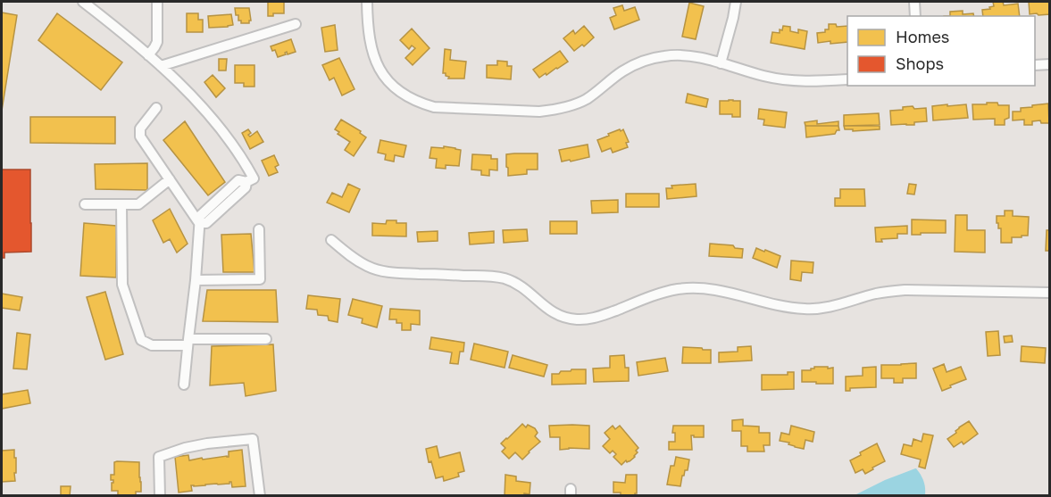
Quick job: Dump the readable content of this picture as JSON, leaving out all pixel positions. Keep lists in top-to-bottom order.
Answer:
{
  "legend": ["Homes", "Shops"]
}
